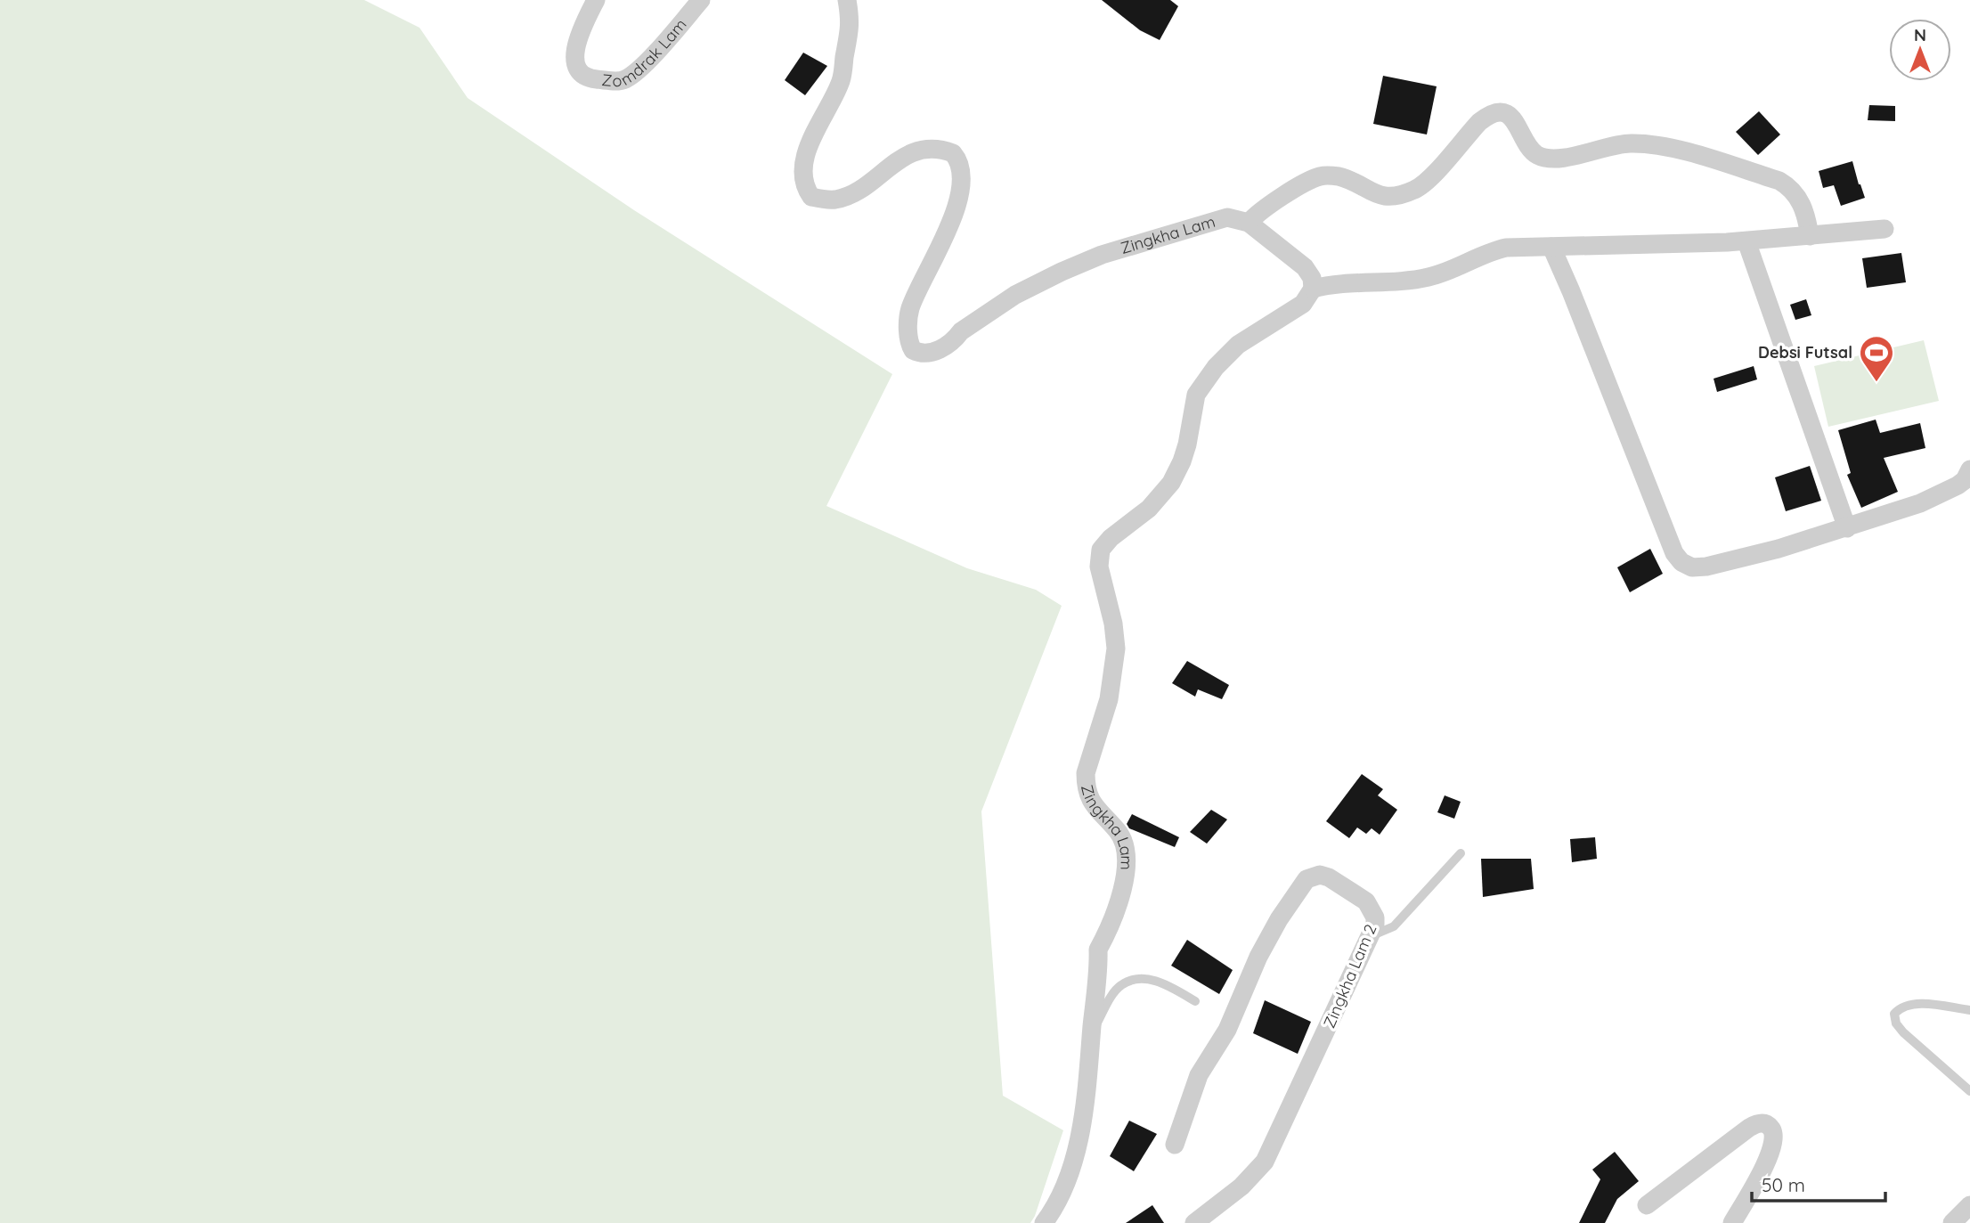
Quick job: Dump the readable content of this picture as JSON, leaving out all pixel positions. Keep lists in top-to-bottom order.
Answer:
{
  "streets": {
    "street": ["Zomdrak Lam", "Zingkha Lam", "Zingkha Lam 2"]
  },
  "places": {
    "sports": ["Debsi Futsal"]
  },
  "scale_bar": "50 m",
  "north": "top"
}
